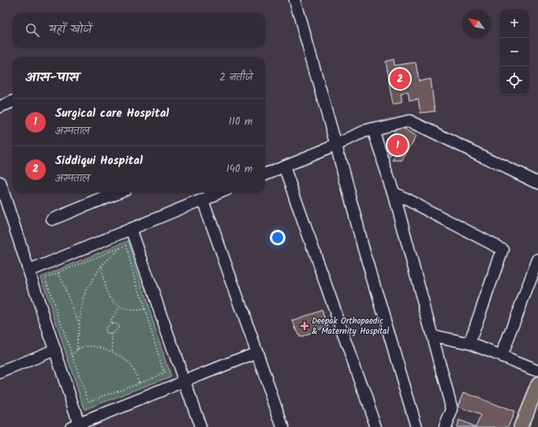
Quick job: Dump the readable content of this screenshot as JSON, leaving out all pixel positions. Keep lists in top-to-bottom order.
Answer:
{
  "places": {
    "health": ["Deepak Orthopaedic & Maternity Hospital"]
  },
  "north": "top left",
  "page": {
    "map_buttons": ["+", "−"],
    "search": "यहाँ खोजें",
    "heading": ["आस-पास", "2 नतीजे"],
    "pins": ["2", "1"],
    "list": [
      {
        "mark": "1",
        "name": "Surgical care Hospital",
        "note": "अस्पताल",
        "value": "110 m"
      },
      {
        "mark": "2",
        "name": "Siddiqui Hospital",
        "note": "अस्पताल",
        "value": "140 m"
      }
    ]
  }
}
